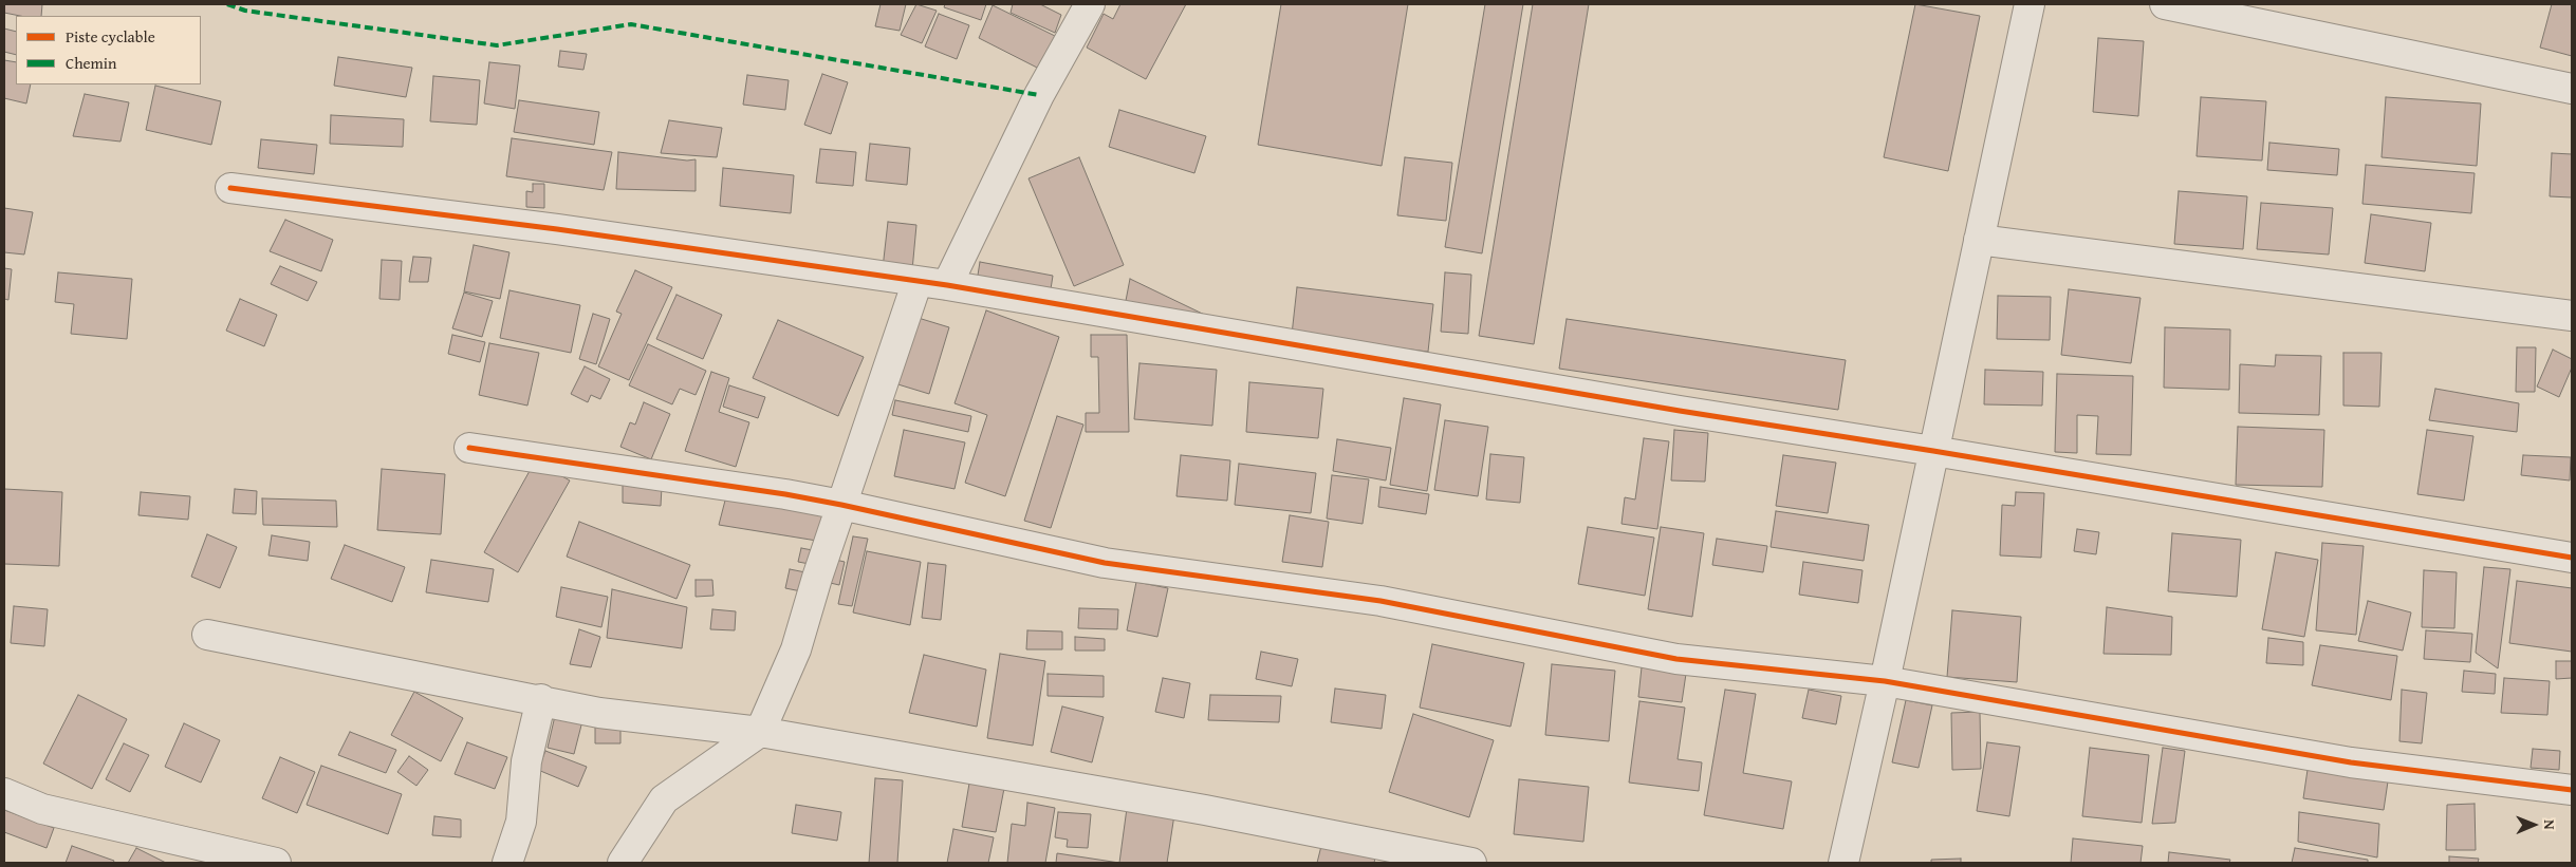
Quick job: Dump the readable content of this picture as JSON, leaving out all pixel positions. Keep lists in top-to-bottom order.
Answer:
{
  "legend": ["Piste cyclable", "Chemin"],
  "north": "right"
}
